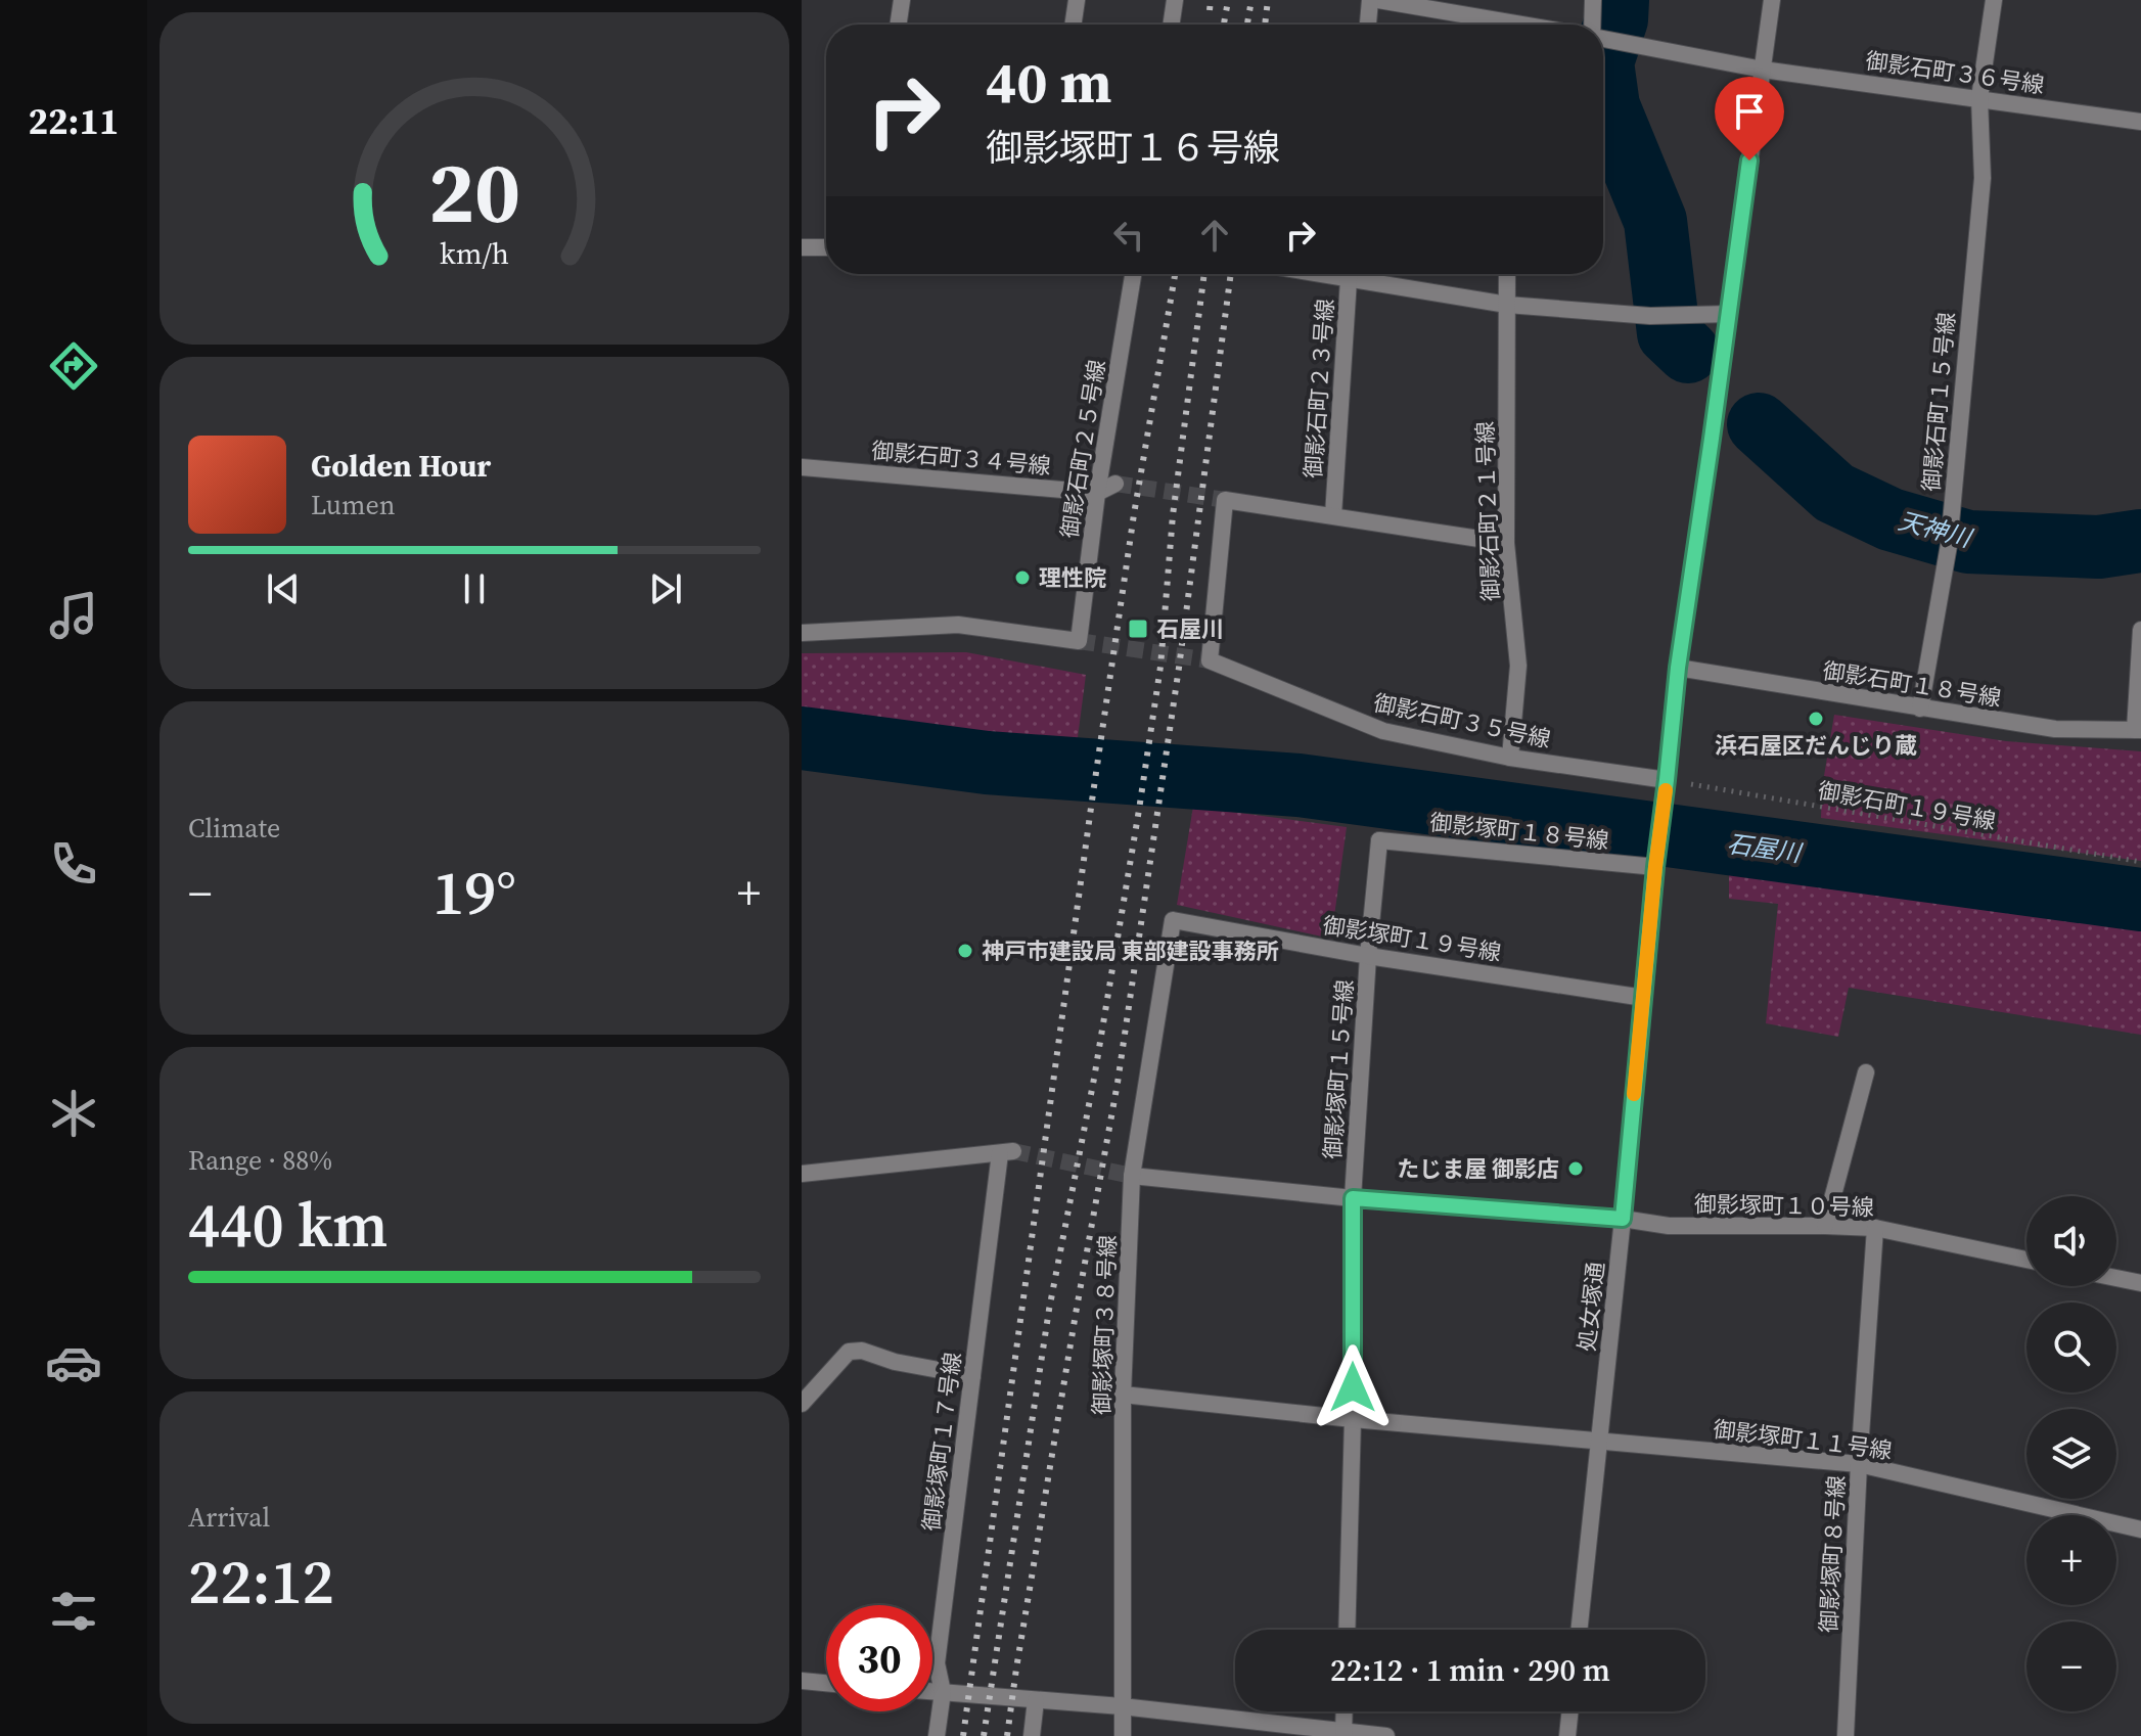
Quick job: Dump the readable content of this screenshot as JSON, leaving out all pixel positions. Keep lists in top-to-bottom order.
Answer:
{
  "streets": {
    "street": [
      "御影石町３６号線",
      "御影石町２３号線",
      "御影石町１５号線",
      "御影石町２５号線",
      "御影石町３４号線",
      "御影石町２１号線",
      "御影石町１８号線",
      "御影石町３５号線",
      "御影塚町１８号線",
      "御影塚町１９号線",
      "御影塚町１５号線",
      "御影塚町１０号線",
      "処女塚通",
      "御影塚町３８号線",
      "御影塚町１１号線",
      "御影塚町１７号線",
      "御影塚町８号線"
    ],
    "path": ["御影石町１９号線"]
  },
  "crossings": [
    ["御影石町３６号線", "御影石町１５号線"],
    ["御影石町３６号線", "処女塚通"],
    ["御影石町２３号線", "御影石町３５号線"],
    ["御影石町１５号線", "御影石町１８号線"],
    ["御影石町２５号線", "御影石町３４号線"],
    ["御影石町２１号線", "御影石町３５号線"],
    ["御影石町１８号線", "処女塚通"],
    ["御影石町３５号線", "御影石町１９号線"],
    ["御影石町３５号線", "処女塚通"],
    ["御影石町１９号線", "処女塚通"],
    ["御影塚町１８号線", "御影塚町１５号線"],
    ["御影塚町１８号線", "処女塚通"],
    ["御影塚町１９号線", "御影塚町１５号線"],
    ["御影塚町１９号線", "処女塚通"],
    ["御影塚町１９号線", "御影塚町３８号線"],
    ["御影塚町１５号線", "御影塚町１０号線"],
    ["御影塚町１５号線", "御影塚町１１号線"],
    ["御影塚町１０号線", "処女塚通"],
    ["御影塚町１０号線", "御影塚町３８号線"],
    ["御影塚町１０号線", "御影塚町８号線"],
    ["処女塚通", "御影塚町１１号線"],
    ["御影塚町３８号線", "御影塚町１１号線"],
    ["御影塚町１１号線", "御影塚町８号線"]
  ],
  "water": ["天神川", "石屋川"],
  "places": {
    "other": [
      "理性院",
      "浜石屋区だんじり蔵",
      "神戸市建設局 東部建設事務所",
      "たじま屋 御影店"
    ],
    "transit": ["石屋川"]
  },
  "page": {
    "tabs": "22:11",
    "turn": ["40 m", "御影塚町１６号線"],
    "song": ["Golden Hour", "Lumen"],
    "tile": [
      "Climate",
      ["Range · 88%", "440 km"],
      ["Arrival", "22:12"]
    ],
    "heat": ["−", "19°", "+"],
    "map_buttons": ["+", "−"],
    "limit": "30",
    "trip": "22:12 · 1 min · 290 m",
    "gauge": ["20", "km/h"]
  }
}
